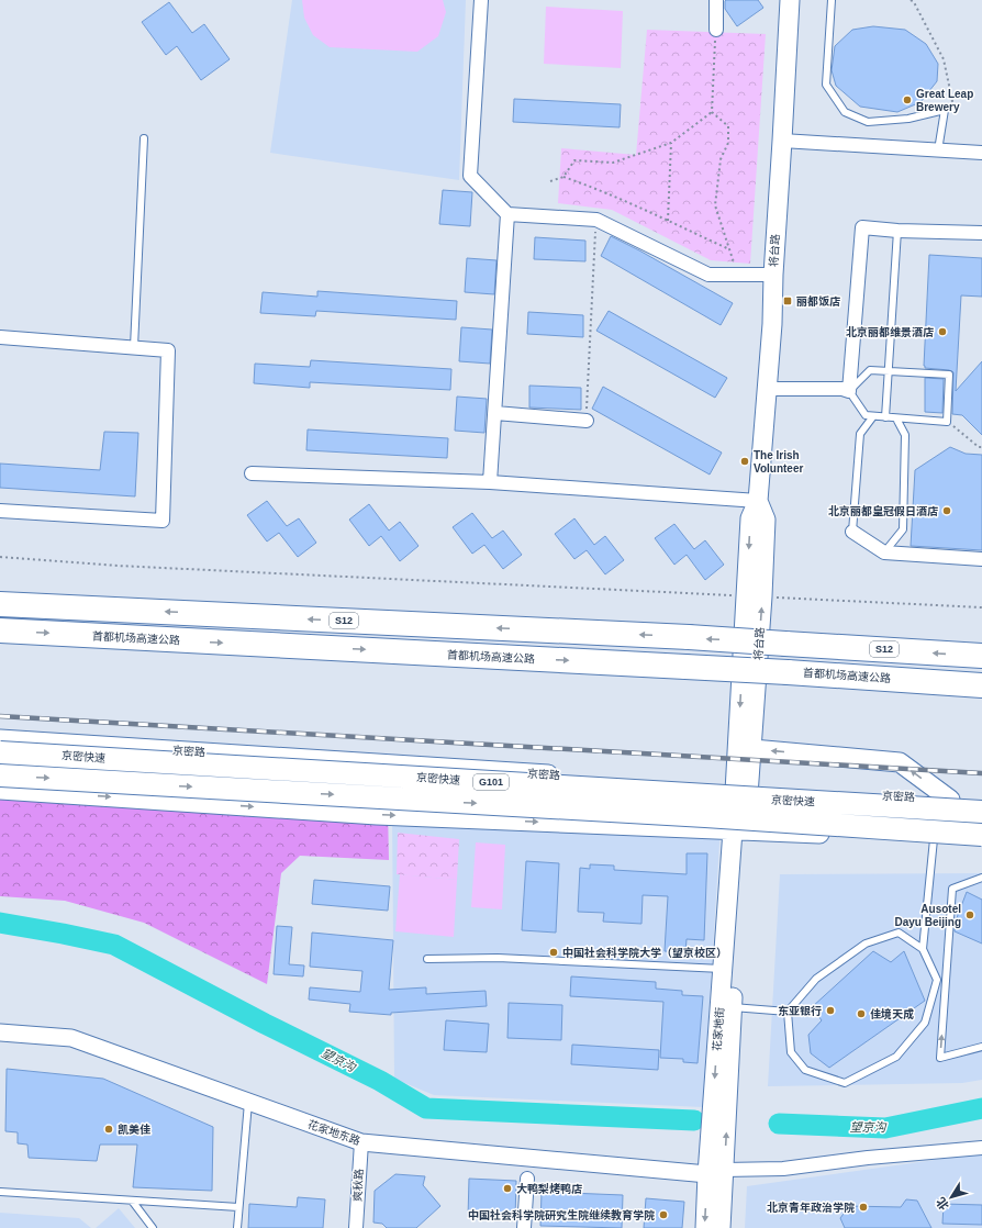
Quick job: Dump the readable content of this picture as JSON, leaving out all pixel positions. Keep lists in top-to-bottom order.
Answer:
{
  "streets": {
    "highway": [
      "S12",
      "首都机场高速公路",
      "京密快速",
      "G101"
    ],
    "main road": ["将台路", "京密路", "花家地街"],
    "street": ["花家地东路", "爽秋路"]
  },
  "crossings": [
    ["将台路", "京密路"],
    ["花家地街", "花家地东路"],
    ["花家地东路", "爽秋路"]
  ],
  "water": ["望京沟"],
  "places": {
    "other": [
      "Great Leap Brewery",
      "北京丽都维景酒店",
      "The Irish Volunteer",
      "北京丽都皇冠假日酒店",
      "Ausotel Dayu Beijing",
      "中国社会科学院大学（望京校区）",
      "东亚银行",
      "佳境天成",
      "凯美佳",
      "大鸭梨烤鸭店",
      "北京青年政治学院",
      "中国社会科学院研究生院继续教育学院"
    ],
    "transit": ["丽都饭店"]
  },
  "north": "bottom left"
}
